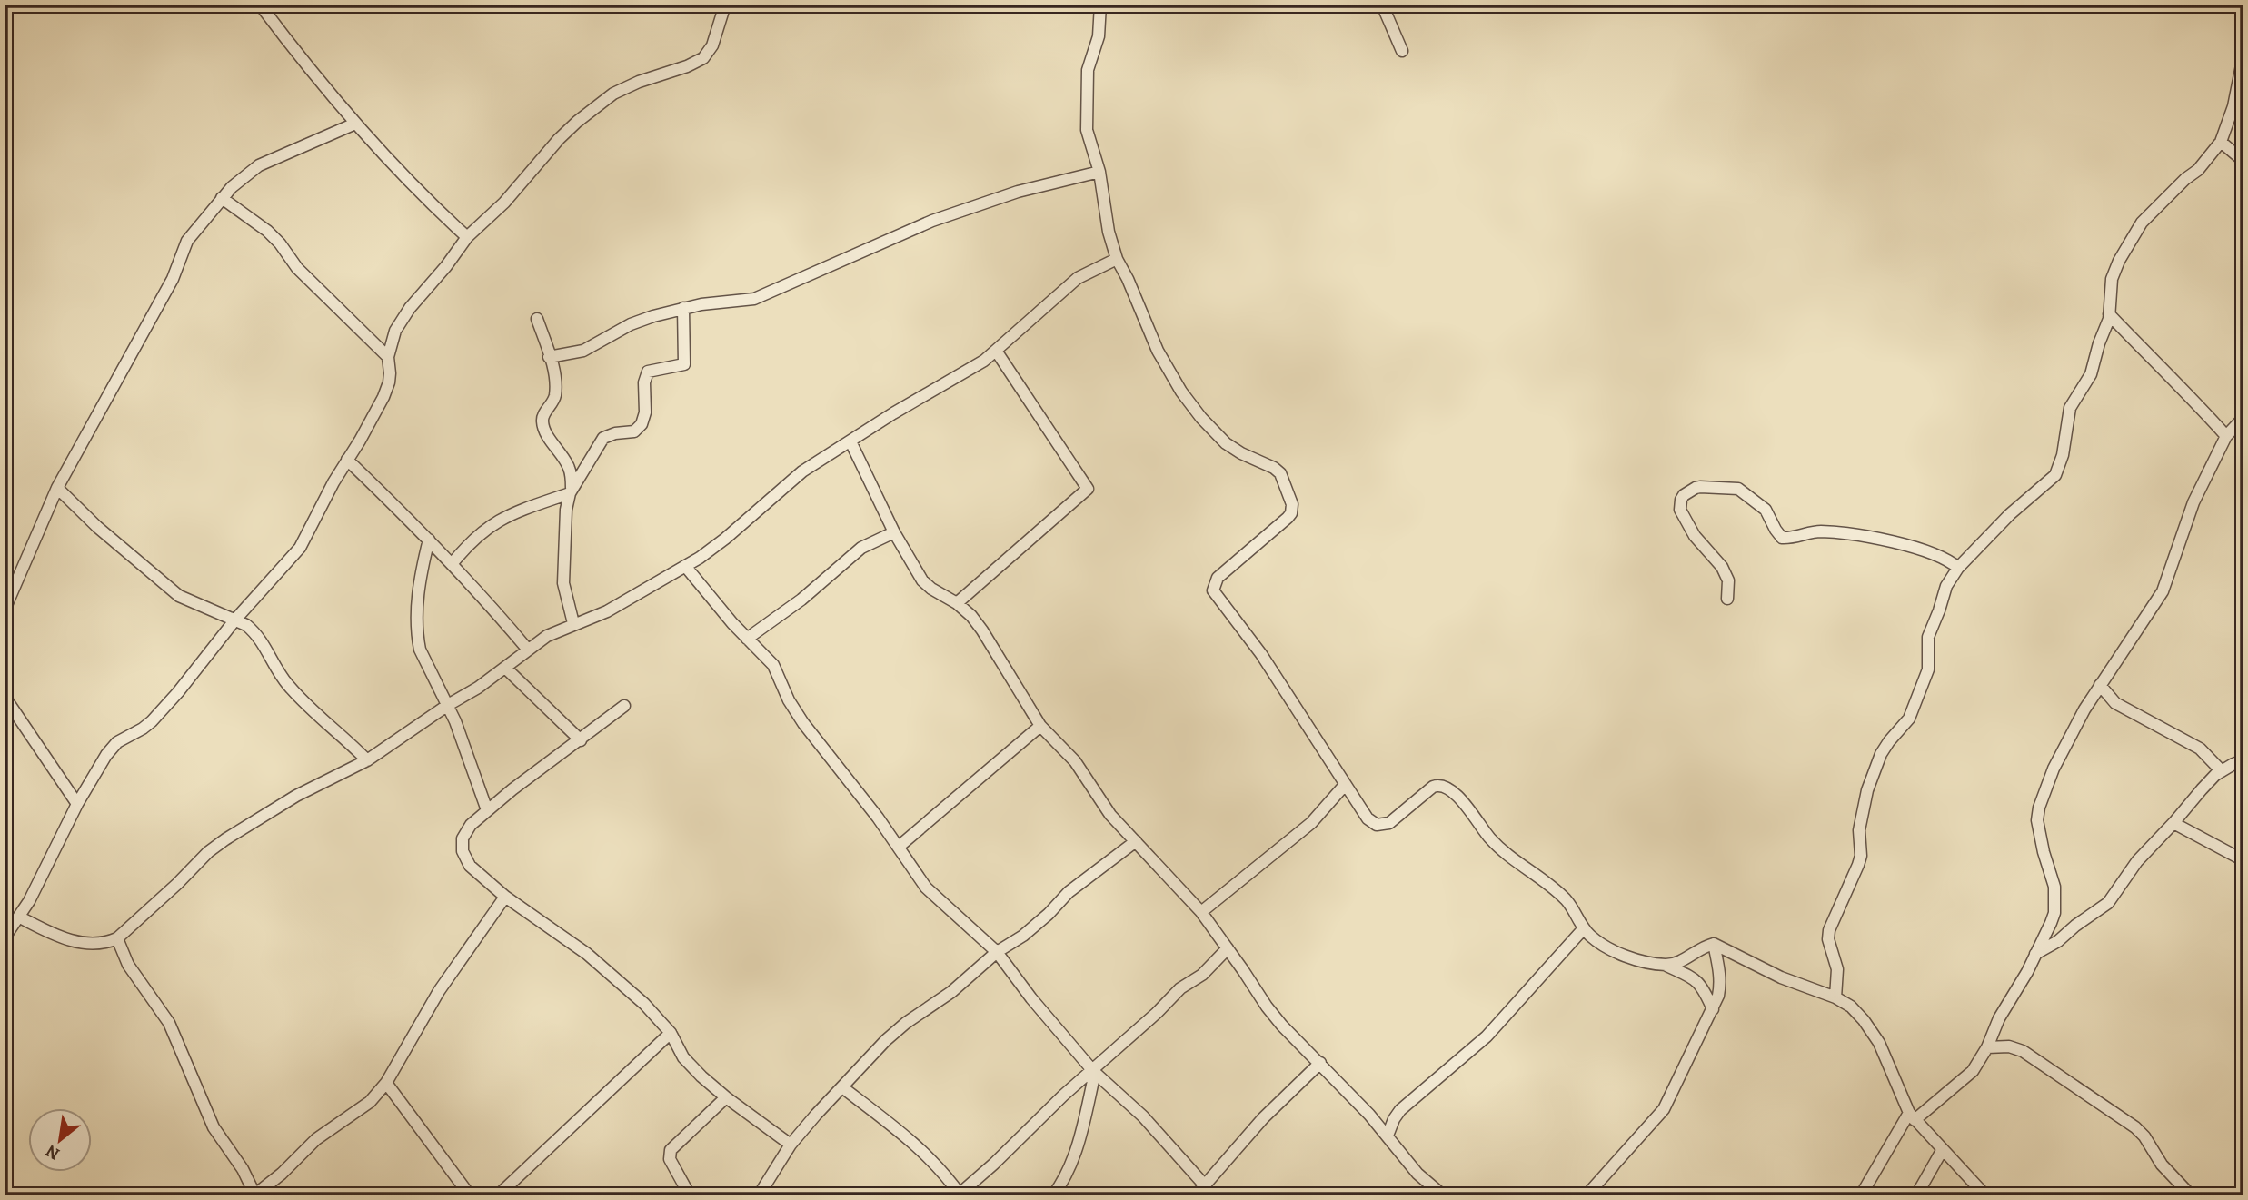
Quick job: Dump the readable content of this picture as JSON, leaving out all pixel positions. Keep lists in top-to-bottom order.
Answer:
{
  "north": "bottom left"
}
